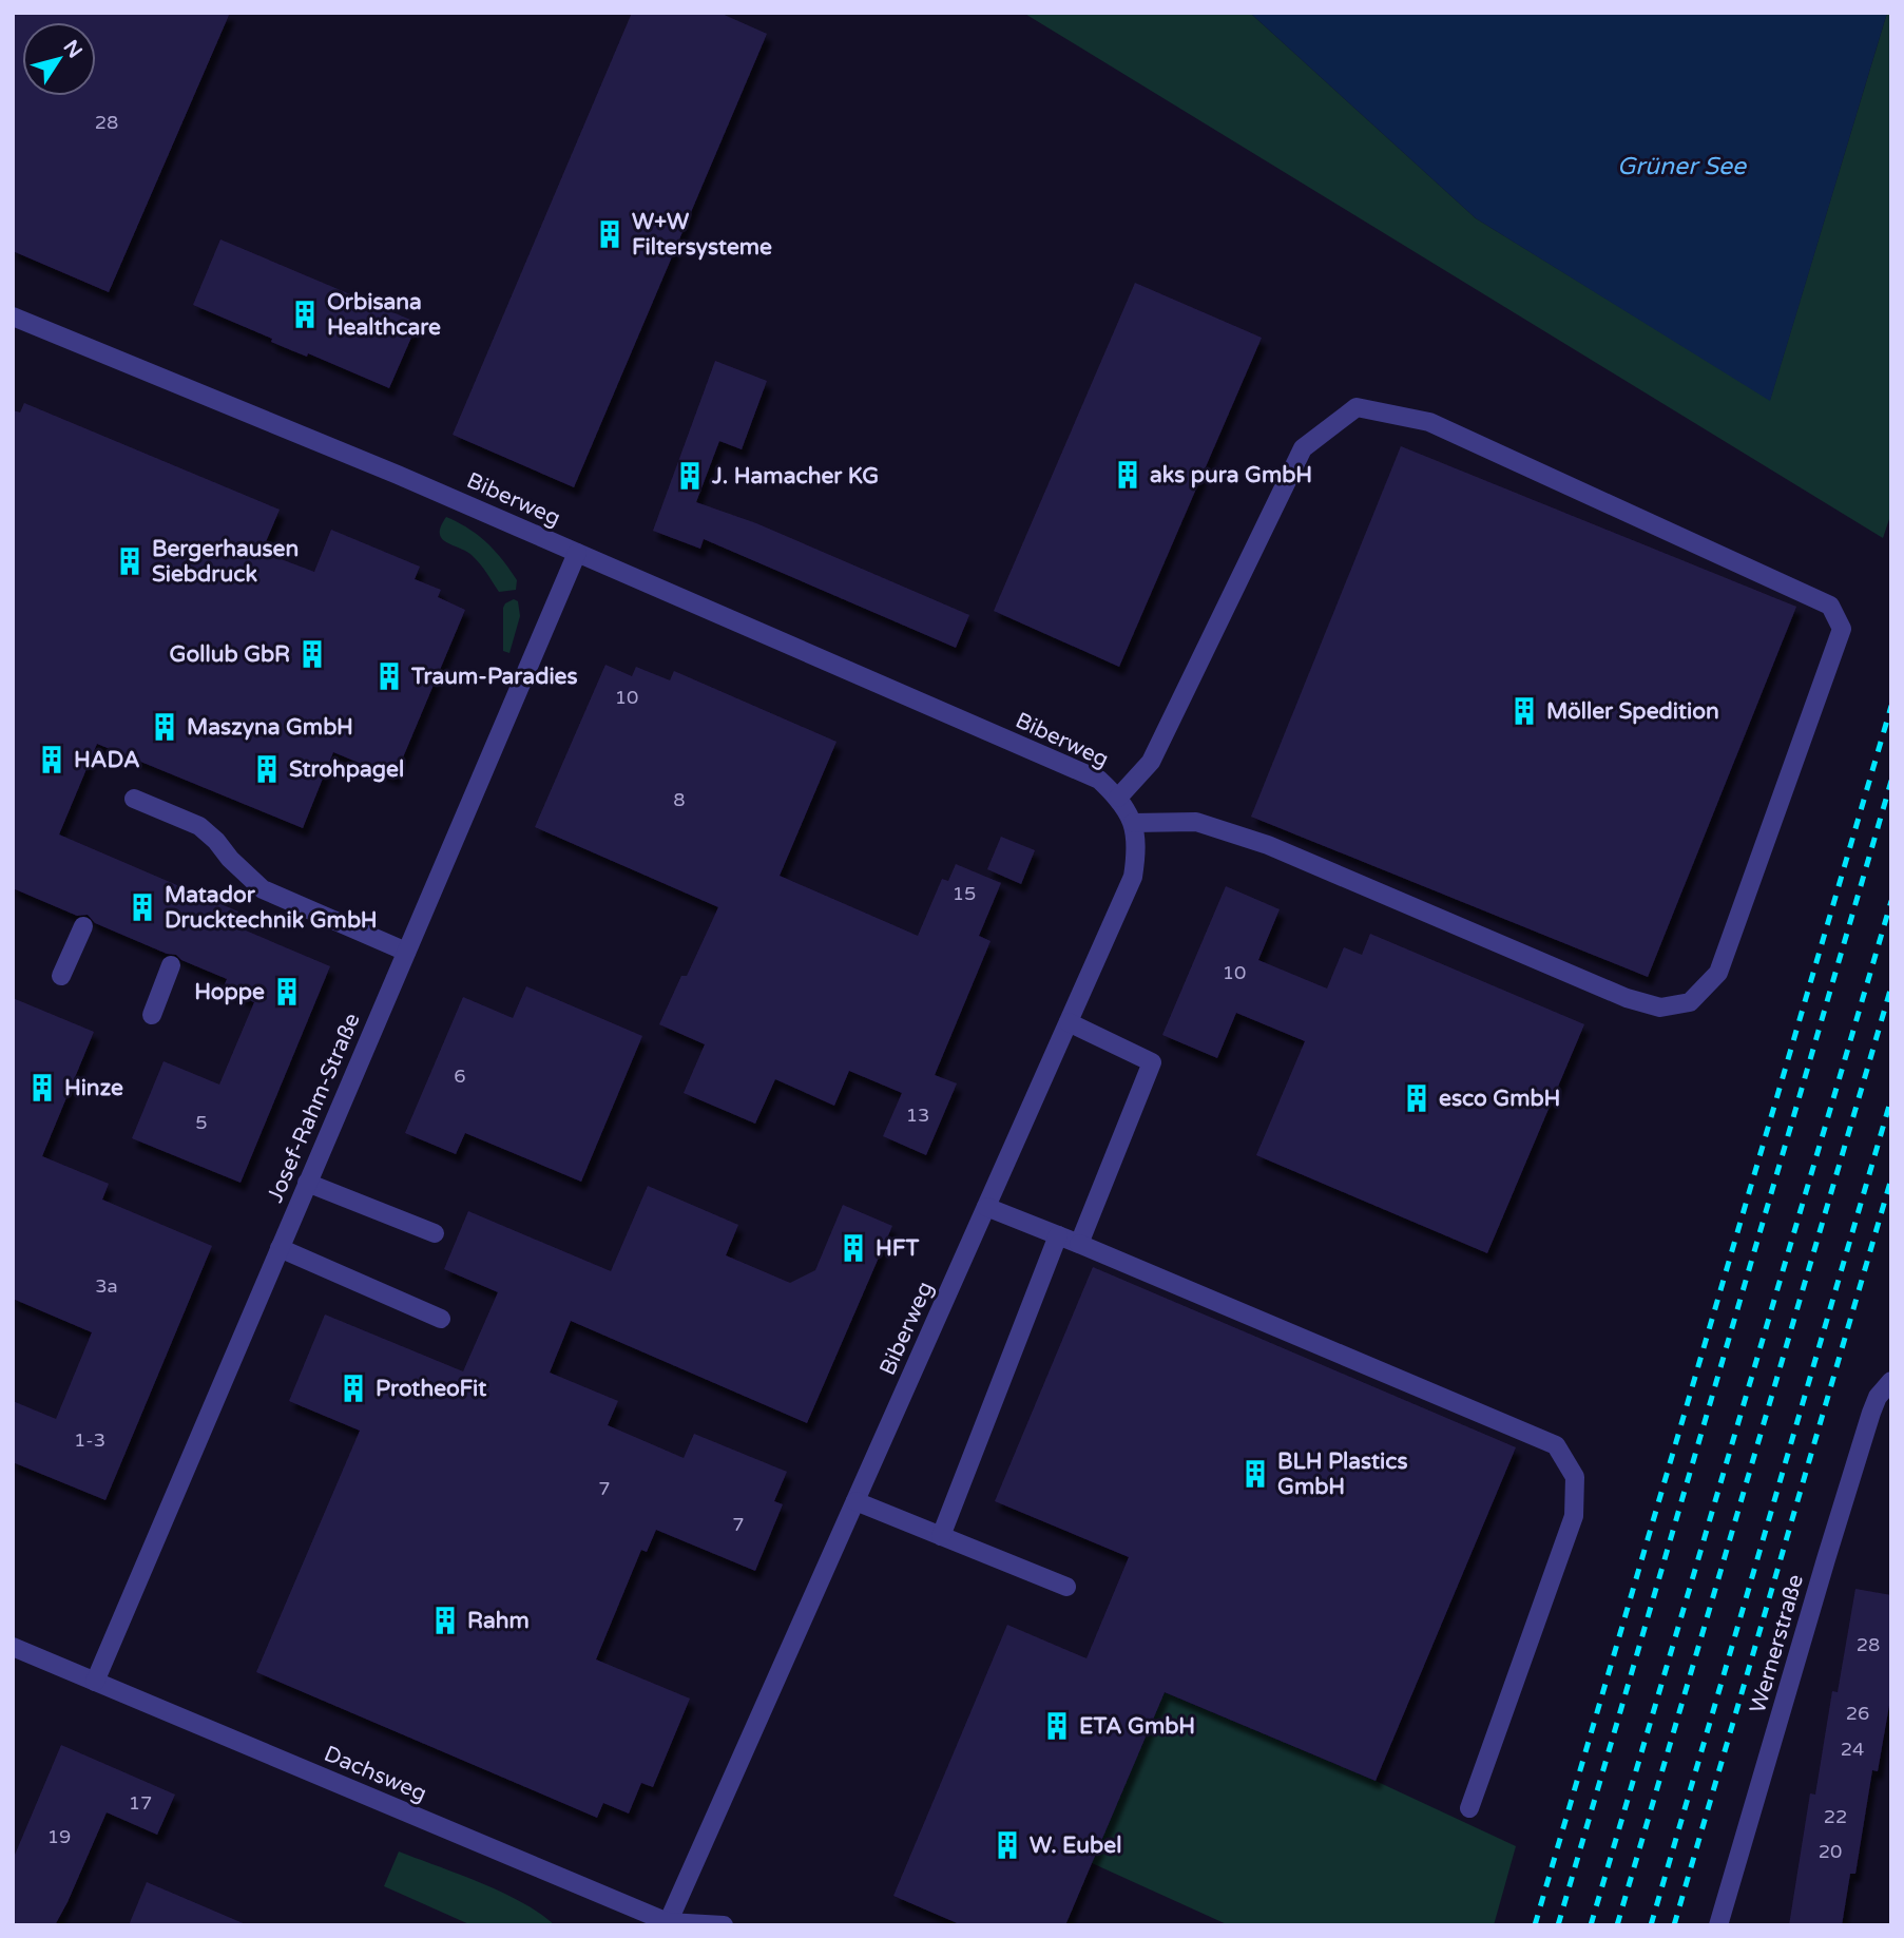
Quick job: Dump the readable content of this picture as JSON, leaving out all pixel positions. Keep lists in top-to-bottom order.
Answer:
{
  "streets": {
    "street": [
      "Biberweg",
      "Josef-Rahm-Straße",
      "Wernerstraße",
      "Dachsweg"
    ]
  },
  "crossings": [
    ["Biberweg", "Josef-Rahm-Straße"],
    ["Biberweg", "Dachsweg"],
    ["Josef-Rahm-Straße", "Dachsweg"]
  ],
  "water": ["Grüner See"],
  "places": {
    "building": [
      "W+W Filtersysteme",
      "Orbisana Healthcare",
      "aks pura GmbH",
      "J. Hamacher KG",
      "Bergerhausen Siebdruck",
      "Gollub GbR",
      "Traum-Paradies",
      "Möller Spedition",
      "Maszyna GmbH",
      "HADA",
      "Strohpagel",
      "Matador Drucktechnik GmbH",
      "Hoppe",
      "Hinze",
      "esco GmbH",
      "HFT",
      "ProtheoFit",
      "BLH Plastics GmbH",
      "Rahm",
      "ETA GmbH",
      "W. Eubel"
    ]
  },
  "house_numbers": [
    "28",
    "10",
    "8",
    "15",
    "10",
    "6",
    "13",
    "5",
    "3a",
    "1-3",
    "7",
    "7",
    "28",
    "26",
    "24",
    "17",
    "22",
    "19",
    "20"
  ],
  "north": "top right"
}
